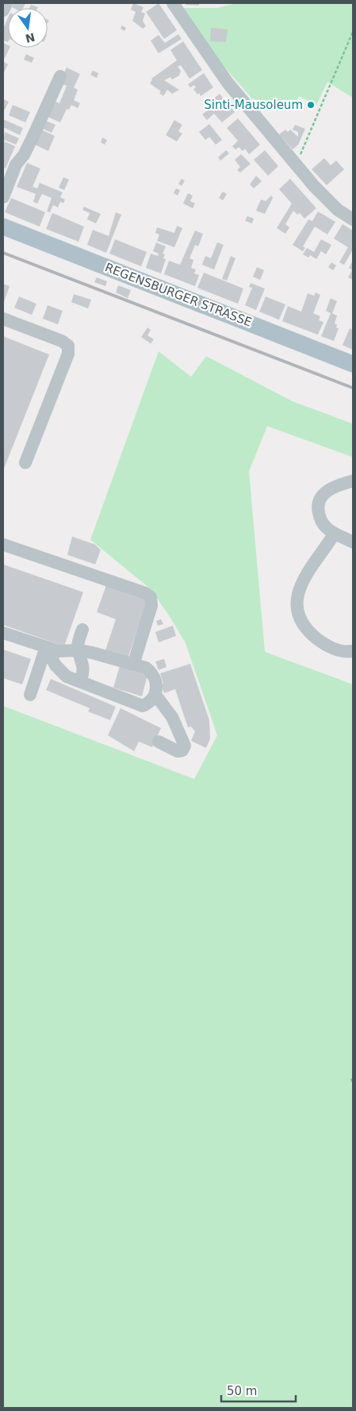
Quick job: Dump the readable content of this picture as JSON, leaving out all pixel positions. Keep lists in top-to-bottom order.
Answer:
{
  "streets": {
    "main road": ["REGENSBURGER STRASSE"]
  },
  "places": ["Sinti-Mausoleum"],
  "scale_bar": "50 m",
  "north": "bottom"
}
